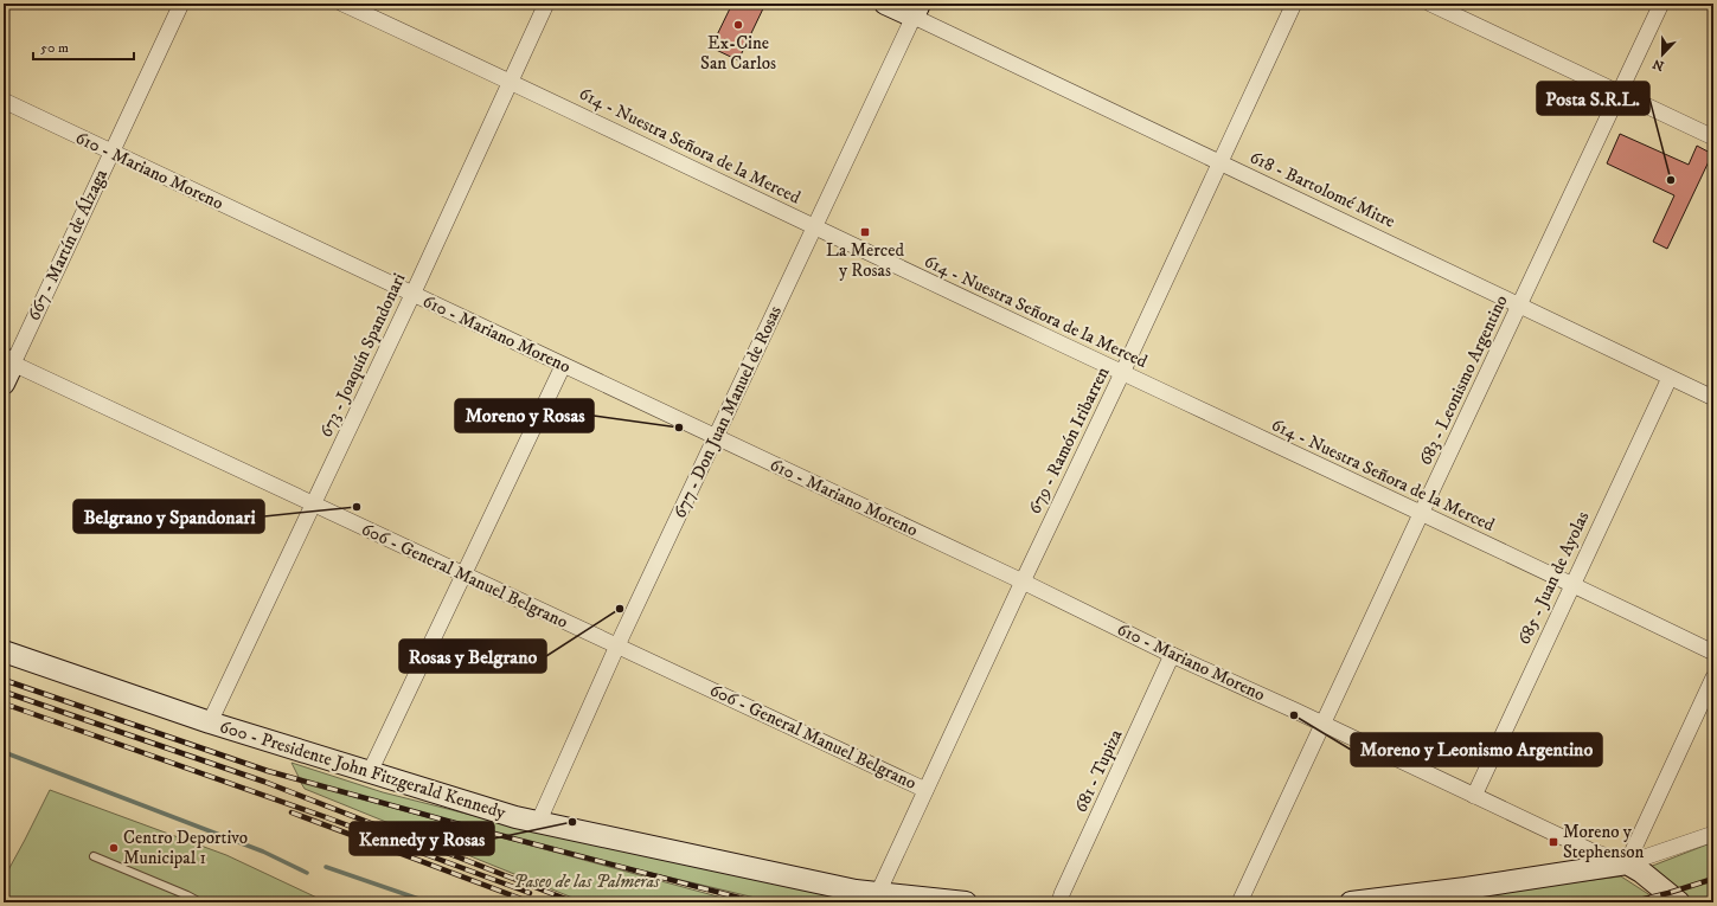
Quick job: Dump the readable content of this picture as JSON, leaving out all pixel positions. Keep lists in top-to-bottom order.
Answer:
{
  "streets": {
    "street": [
      "614 - Nuestra Señora de la Merced",
      "610 - Mariano Moreno",
      "618 - Bartolomé Mitre",
      "667 - Martín de Álzaga",
      "673 - Joaquín Spandonari",
      "683 - Leonismo Argentino",
      "677 - Don Juan Manuel de Rosas",
      "679 - Ramón Iribarren",
      "606 - General Manuel Belgrano",
      "685 - Juan de Ayolas",
      "600 - Presidente John Fitzgerald Kennedy",
      "681 - Tupiza"
    ]
  },
  "crossings": [
    ["614 - Nuestra Señora de la Merced", "673 - Joaquín Spandonari"],
    ["614 - Nuestra Señora de la Merced", "683 - Leonismo Argentino"],
    ["614 - Nuestra Señora de la Merced", "677 - Don Juan Manuel de Rosas"],
    ["614 - Nuestra Señora de la Merced", "679 - Ramón Iribarren"],
    ["614 - Nuestra Señora de la Merced", "685 - Juan de Ayolas"],
    ["610 - Mariano Moreno", "667 - Martín de Álzaga"],
    ["610 - Mariano Moreno", "673 - Joaquín Spandonari"],
    ["610 - Mariano Moreno", "683 - Leonismo Argentino"],
    ["610 - Mariano Moreno", "677 - Don Juan Manuel de Rosas"],
    ["610 - Mariano Moreno", "679 - Ramón Iribarren"],
    ["610 - Mariano Moreno", "685 - Juan de Ayolas"],
    ["610 - Mariano Moreno", "681 - Tupiza"],
    ["618 - Bartolomé Mitre", "683 - Leonismo Argentino"],
    ["618 - Bartolomé Mitre", "677 - Don Juan Manuel de Rosas"],
    ["618 - Bartolomé Mitre", "679 - Ramón Iribarren"],
    ["618 - Bartolomé Mitre", "685 - Juan de Ayolas"],
    ["667 - Martín de Álzaga", "606 - General Manuel Belgrano"],
    ["673 - Joaquín Spandonari", "606 - General Manuel Belgrano"],
    ["673 - Joaquín Spandonari", "600 - Presidente John Fitzgerald Kennedy"],
    ["677 - Don Juan Manuel de Rosas", "606 - General Manuel Belgrano"],
    ["677 - Don Juan Manuel de Rosas", "600 - Presidente John Fitzgerald Kennedy"],
    ["679 - Ramón Iribarren", "606 - General Manuel Belgrano"],
    ["679 - Ramón Iribarren", "600 - Presidente John Fitzgerald Kennedy"]
  ],
  "parks": ["Paseo de las Palmeras"],
  "places": {
    "other": [
      "Ex-Cine San Carlos",
      "Posta S.R.L.",
      "Moreno y Rosas",
      "Belgrano y Spandonari",
      "Rosas y Belgrano",
      "Moreno y Leonismo Argentino",
      "Kennedy y Rosas",
      "Centro Deportivo Municipal 1"
    ],
    "transit": ["La Merced y Rosas", "Moreno y Stephenson"]
  },
  "scale_bar": "50 m",
  "north": "bottom"
}
